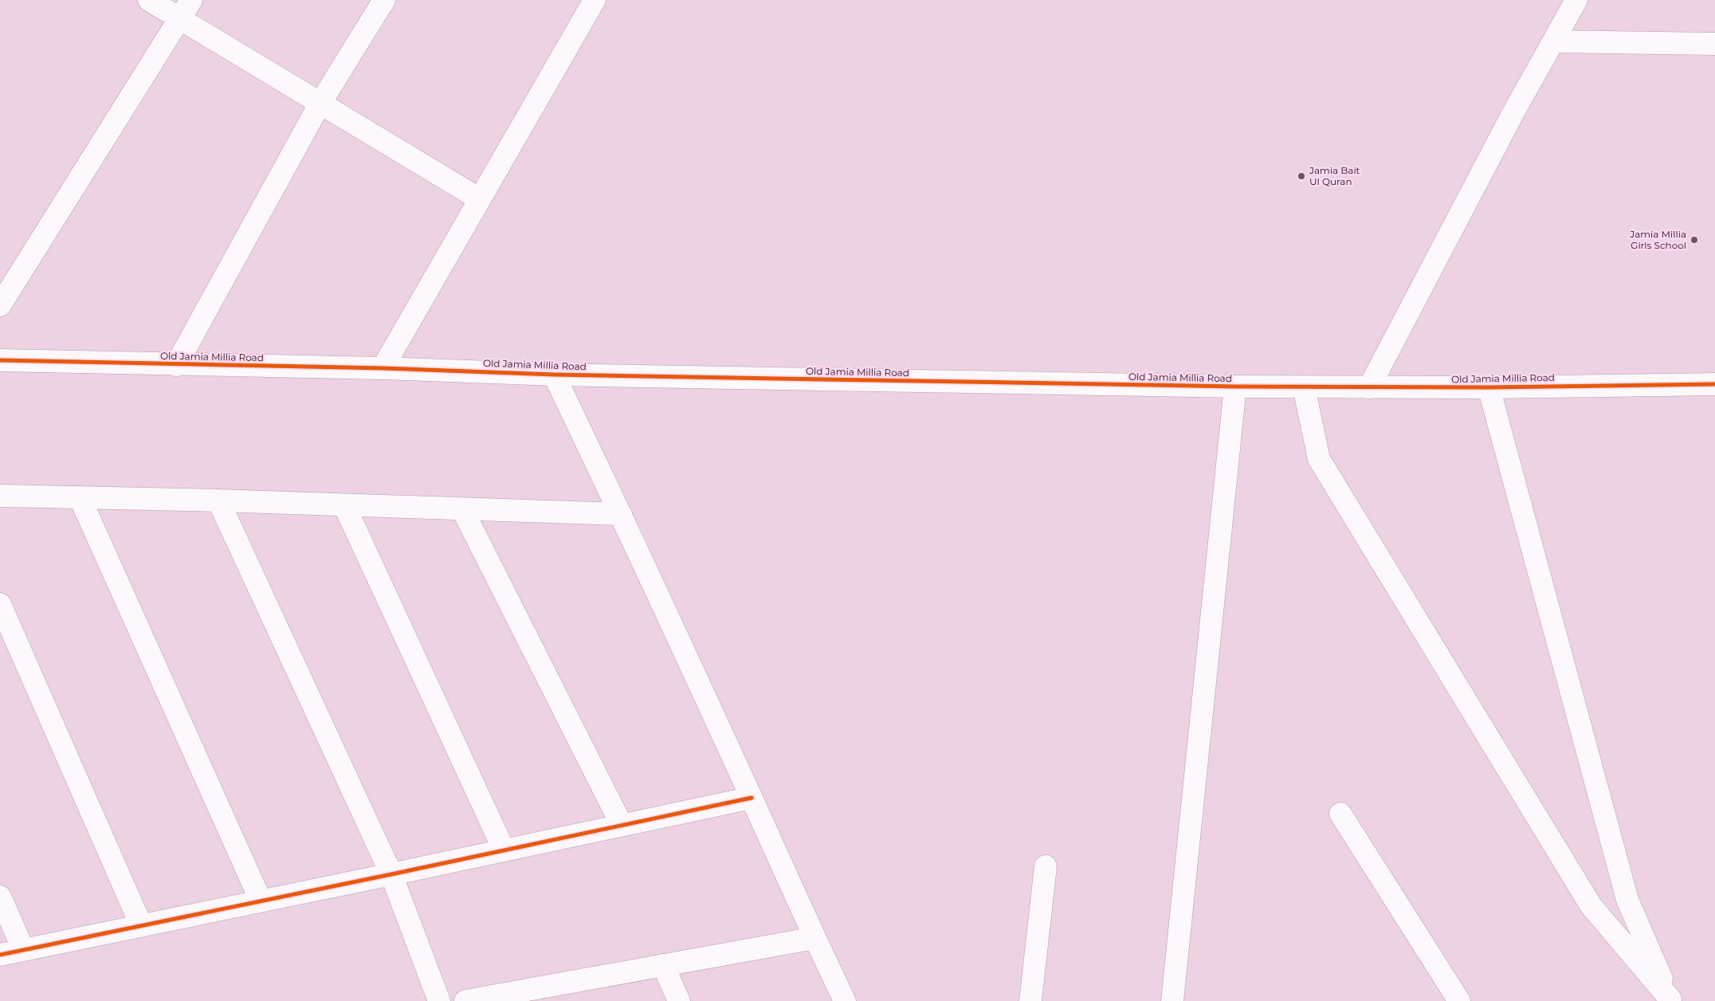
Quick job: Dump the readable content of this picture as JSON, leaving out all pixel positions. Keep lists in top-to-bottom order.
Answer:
{
  "streets": {
    "street": ["Old Jamia Millia Road"]
  },
  "places": ["Jamia Bait Ul Quran", "Jamia Millia Girls School"]
}
